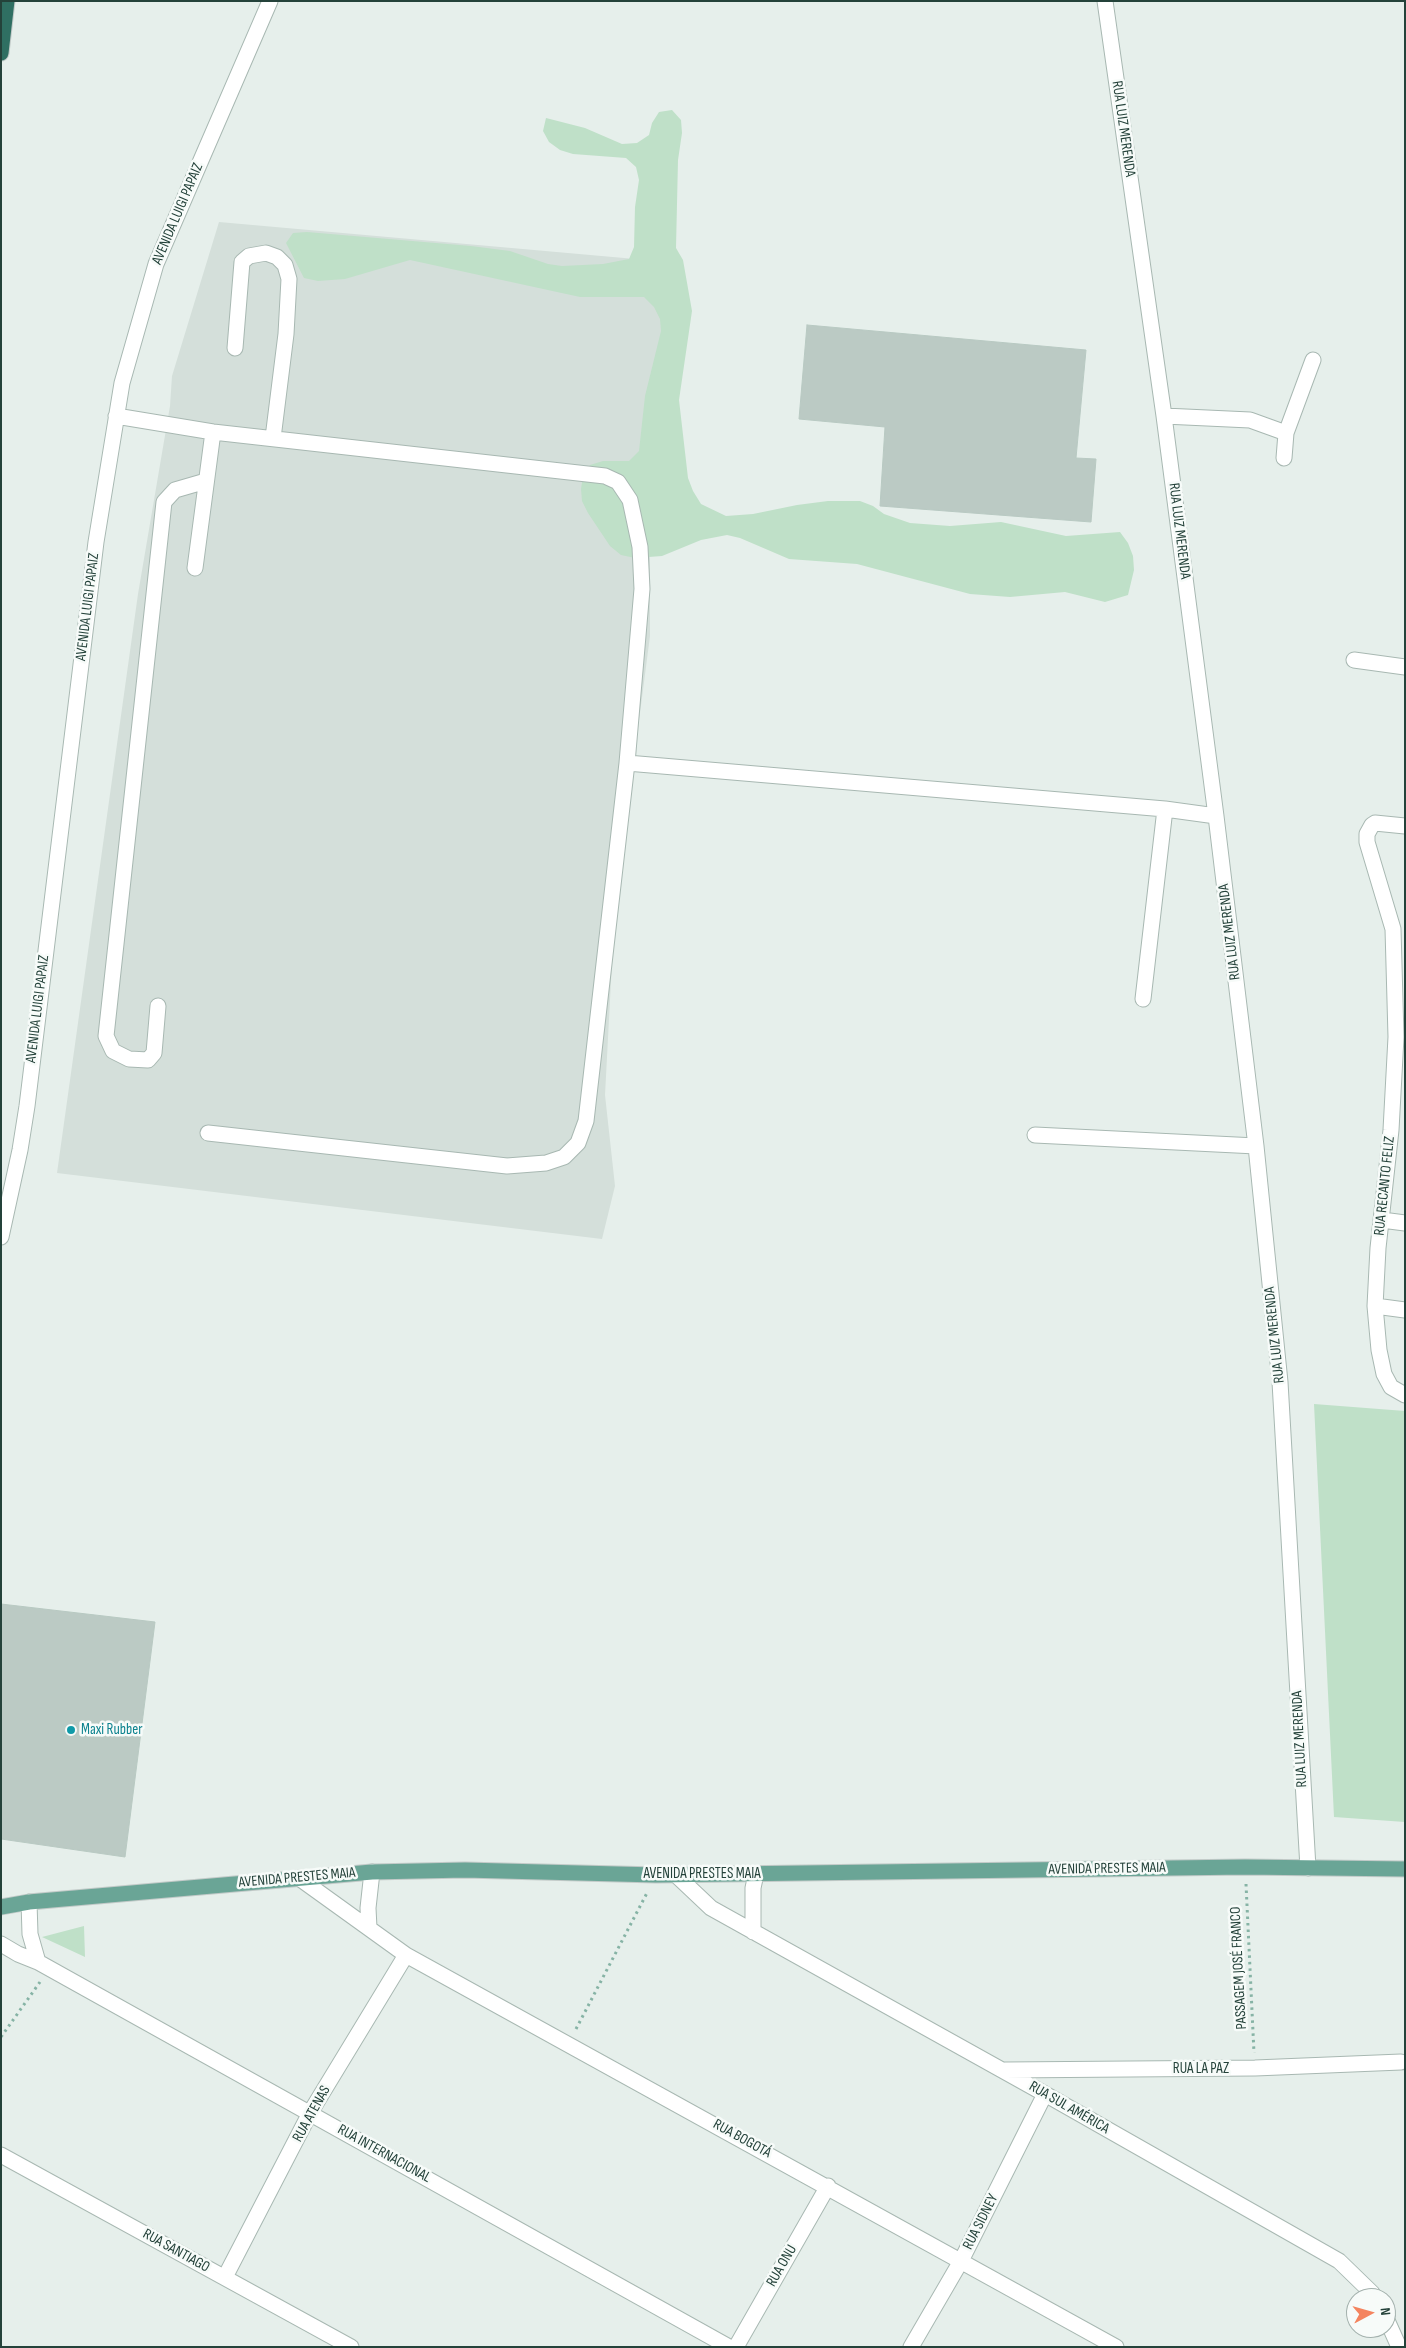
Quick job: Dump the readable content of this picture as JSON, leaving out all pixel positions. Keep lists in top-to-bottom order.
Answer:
{
  "streets": {
    "main road": ["AVENIDA PRESTES MAIA"],
    "street": [
      "RUA LUIZ MERENDA",
      "AVENIDA LUIGI PAPAIZ",
      "RUA RECANTO FELIZ",
      "RUA LA PAZ",
      "RUA SUL AMÉRICA",
      "RUA ATENAS",
      "RUA BOGOTÁ",
      "RUA INTERNACIONAL",
      "RUA SIDNEY",
      "RUA SANTIAGO",
      "RUA ONU"
    ],
    "path": ["PASSAGEM JOSÉ FRANCO"]
  },
  "crossings": [
    ["RUA LUIZ MERENDA", "AVENIDA PRESTES MAIA"],
    ["AVENIDA PRESTES MAIA", "PASSAGEM JOSÉ FRANCO"],
    ["AVENIDA PRESTES MAIA", "RUA SUL AMÉRICA"],
    ["AVENIDA PRESTES MAIA", "RUA BOGOTÁ"],
    ["PASSAGEM JOSÉ FRANCO", "RUA LA PAZ"],
    ["RUA LA PAZ", "RUA SUL AMÉRICA"],
    ["RUA SUL AMÉRICA", "RUA SIDNEY"],
    ["RUA ATENAS", "RUA BOGOTÁ"],
    ["RUA ATENAS", "RUA INTERNACIONAL"],
    ["RUA ATENAS", "RUA SANTIAGO"],
    ["RUA BOGOTÁ", "RUA SIDNEY"],
    ["RUA BOGOTÁ", "RUA ONU"]
  ],
  "places": ["Maxi Rubber"],
  "north": "right"
}
